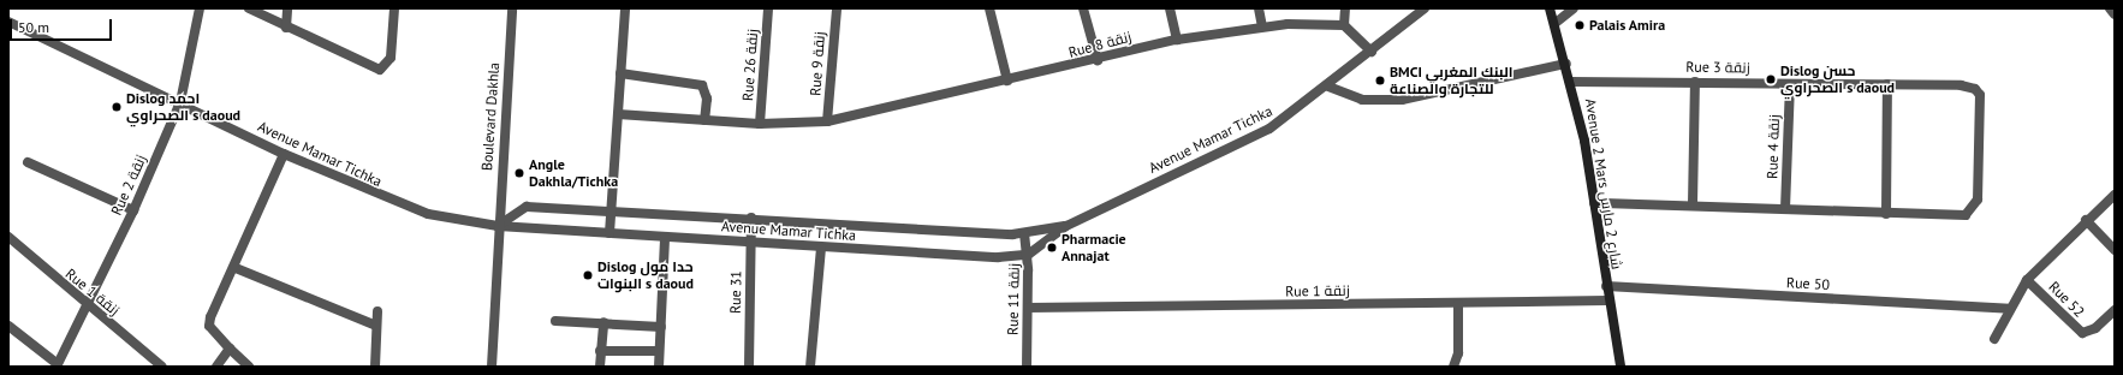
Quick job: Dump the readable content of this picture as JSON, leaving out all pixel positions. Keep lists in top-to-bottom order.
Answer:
{
  "streets": {
    "street": [
      "Rue 8 زنقة",
      "Rue 9 زنقة",
      "Rue 26 زنقة",
      "Rue 3 زنقة",
      "Boulevard Dakhla",
      "Avenue Mamar Tichka",
      "Rue 4 زنقة",
      "Avenue 2 Mars شارع 2 مارس",
      "Rue 2 زنقة",
      "Rue 50",
      "Rue 1 زنقة",
      "Rue 31",
      "Rue 11 زنقة",
      "Rue 52"
    ]
  },
  "crossings": [
    ["Rue 8 زنقة", "Rue 9 زنقة"],
    ["Rue 8 زنقة", "Rue 26 زنقة"],
    ["Rue 3 زنقة", "Rue 4 زنقة"],
    ["Rue 3 زنقة", "Avenue 2 Mars شارع 2 مارس"],
    ["Boulevard Dakhla", "Avenue Mamar Tichka"],
    ["Avenue Mamar Tichka", "Rue 2 زنقة"],
    ["Avenue Mamar Tichka", "Rue 31"],
    ["Avenue Mamar Tichka", "Rue 11 زنقة"],
    ["Avenue 2 Mars شارع 2 مارس", "Rue 50"],
    ["Avenue 2 Mars شارع 2 مارس", "Rue 1 زنقة"],
    ["Rue 2 زنقة", "Rue 1 زنقة"],
    ["Rue 1 زنقة", "Rue 11 زنقة"]
  ],
  "places": [
    "Palais Amira",
    "Dislog حسن الصحراوي s daoud",
    "BMCI البنك المغربي للتجارة والصناعة",
    "Dislog احمد الصحراوي s daoud",
    "Angle Dakhla/Tichka",
    "Pharmacie Annajat",
    "Dislog حدا مول البنوات s daoud"
  ],
  "scale_bar": "50 m"
}
